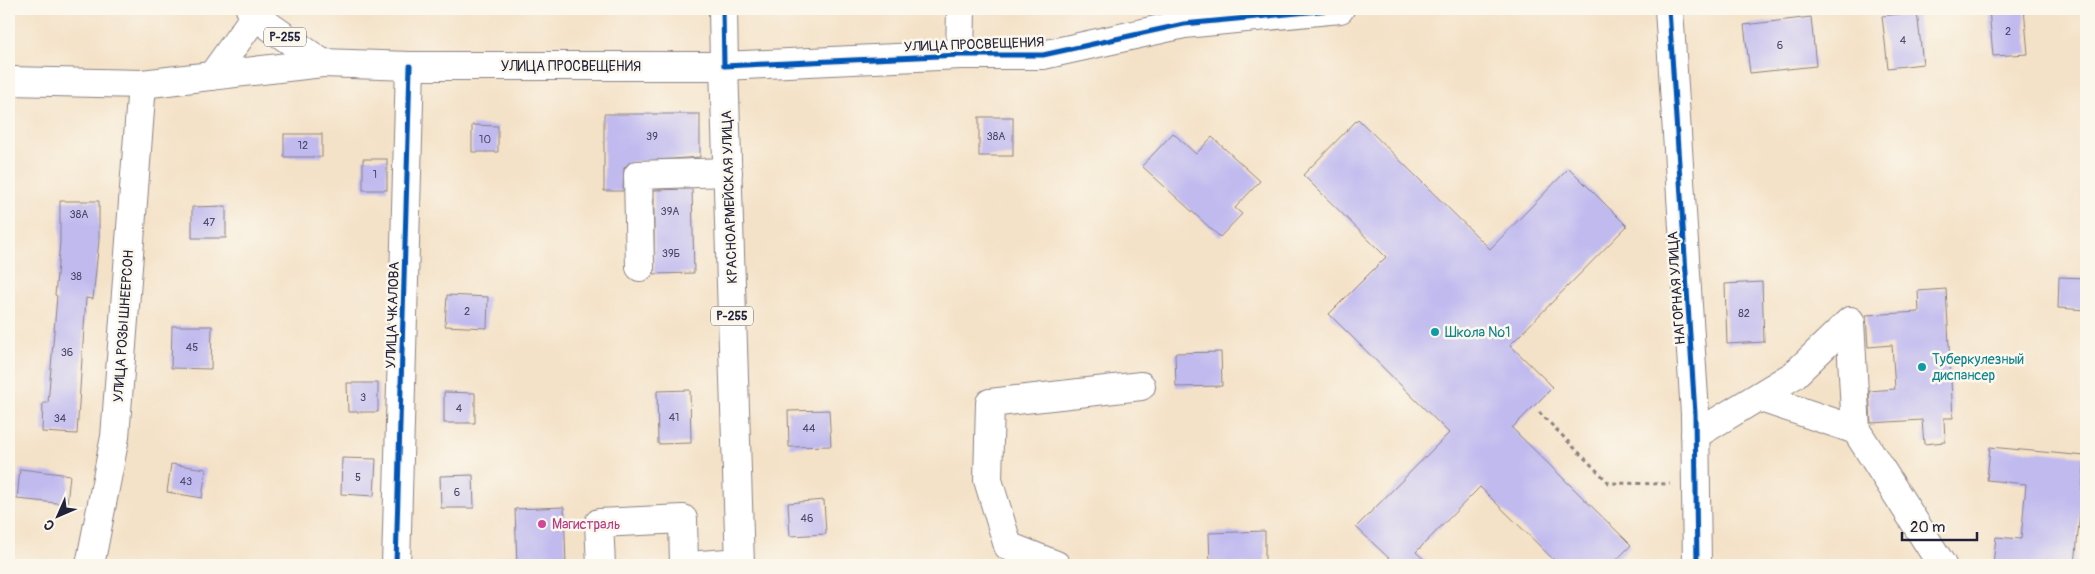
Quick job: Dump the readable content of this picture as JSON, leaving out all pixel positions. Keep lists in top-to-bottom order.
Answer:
{
  "streets": {
    "main road": [
      "Р-255",
      "УЛИЦА ПРОСВЕЩЕНИЯ",
      "КРАСНОАРМЕЙСКАЯ УЛИЦА",
      "НАГОРНАЯ УЛИЦА",
      "УЛИЦА ЧКАЛОВА",
      "УЛИЦА РОЗЫ ШНЕЕРСОН"
    ]
  },
  "crossings": [
    ["Р-255", "УЛИЦА ПРОСВЕЩЕНИЯ"],
    ["УЛИЦА ПРОСВЕЩЕНИЯ", "КРАСНОАРМЕЙСКАЯ УЛИЦА"],
    ["УЛИЦА ПРОСВЕЩЕНИЯ", "УЛИЦА ЧКАЛОВА"],
    ["УЛИЦА ПРОСВЕЩЕНИЯ", "УЛИЦА РОЗЫ ШНЕЕРСОН"]
  ],
  "places": ["Школа №1", "Туберкулезный диспансер", "Магистраль"],
  "house_numbers": [
    "2",
    "4",
    "6",
    "39",
    "38А",
    "10",
    "12",
    "1",
    "39А",
    "38А",
    "47",
    "39Б",
    "38",
    "2",
    "82",
    "45",
    "36",
    "3",
    "4",
    "41",
    "34",
    "44",
    "5",
    "43",
    "6",
    "46"
  ],
  "scale_bar": "20 m",
  "north": "bottom left"
}
